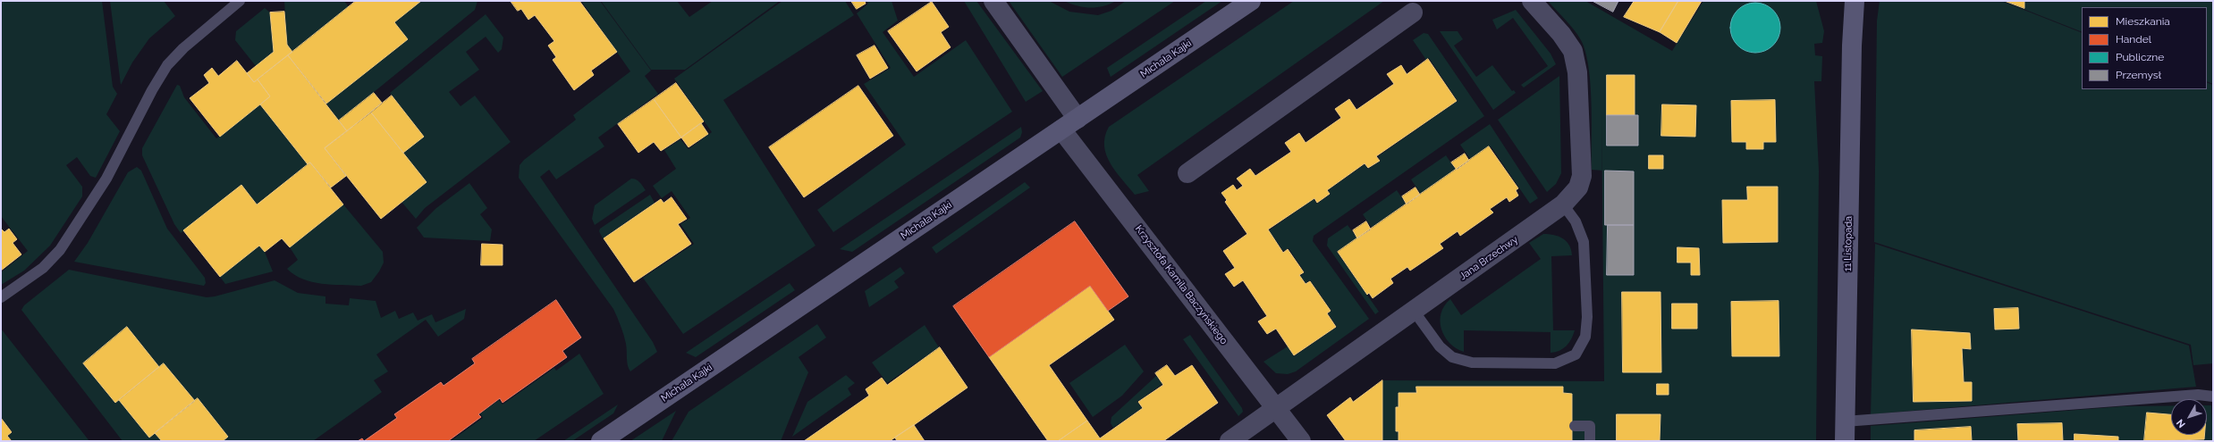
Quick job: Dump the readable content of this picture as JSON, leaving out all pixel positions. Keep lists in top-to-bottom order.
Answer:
{
  "streets": {
    "street": [
      "Michała Kajki",
      "11 Listopada",
      "Jana Brzechwy",
      "Krzysztofa Kamila Baczyńskiego"
    ]
  },
  "crossings": [
    ["Michała Kajki", "Krzysztofa Kamila Baczyńskiego"],
    ["Jana Brzechwy", "Krzysztofa Kamila Baczyńskiego"]
  ],
  "legend": [
    "Mieszkania",
    "Handel",
    "Publiczne",
    "Przemysł"
  ],
  "north": "bottom left"
}
